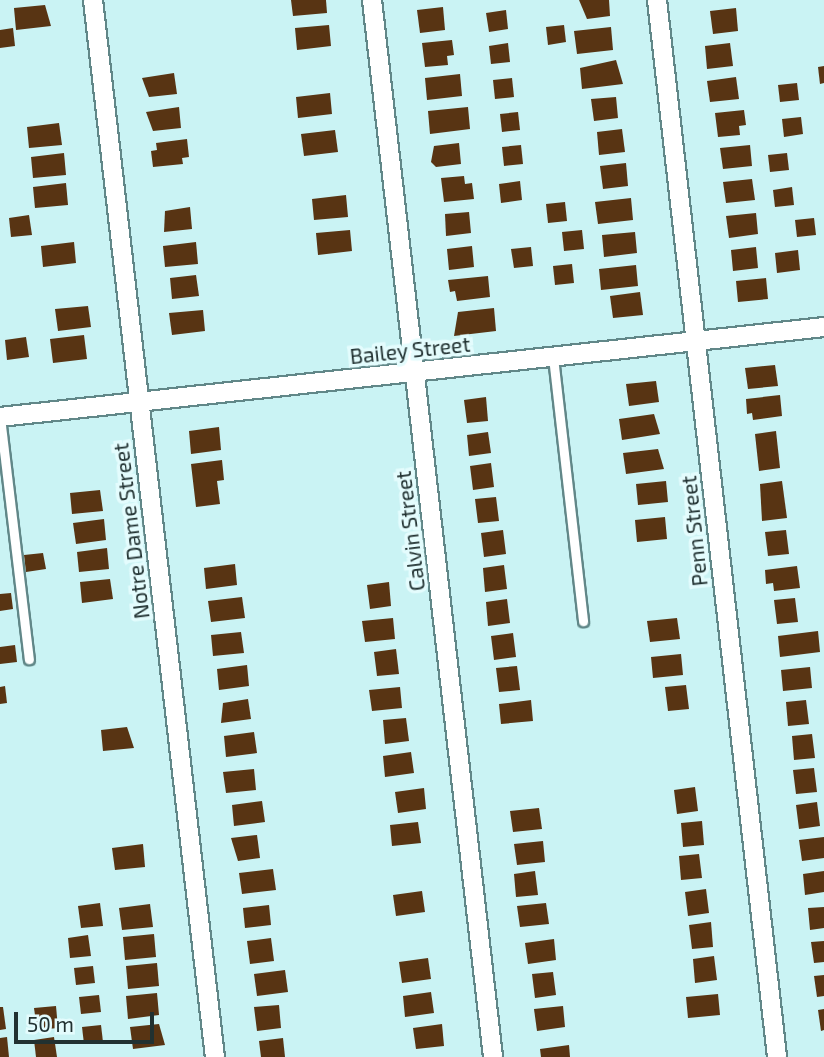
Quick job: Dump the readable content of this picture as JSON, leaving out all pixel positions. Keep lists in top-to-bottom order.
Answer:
{
  "streets": {
    "street": [
      "Bailey Street",
      "Notre Dame Street",
      "Calvin Street",
      "Penn Street"
    ]
  },
  "crossings": [
    ["Bailey Street", "Notre Dame Street"],
    ["Bailey Street", "Calvin Street"],
    ["Bailey Street", "Penn Street"]
  ],
  "scale_bar": "50 m"
}
